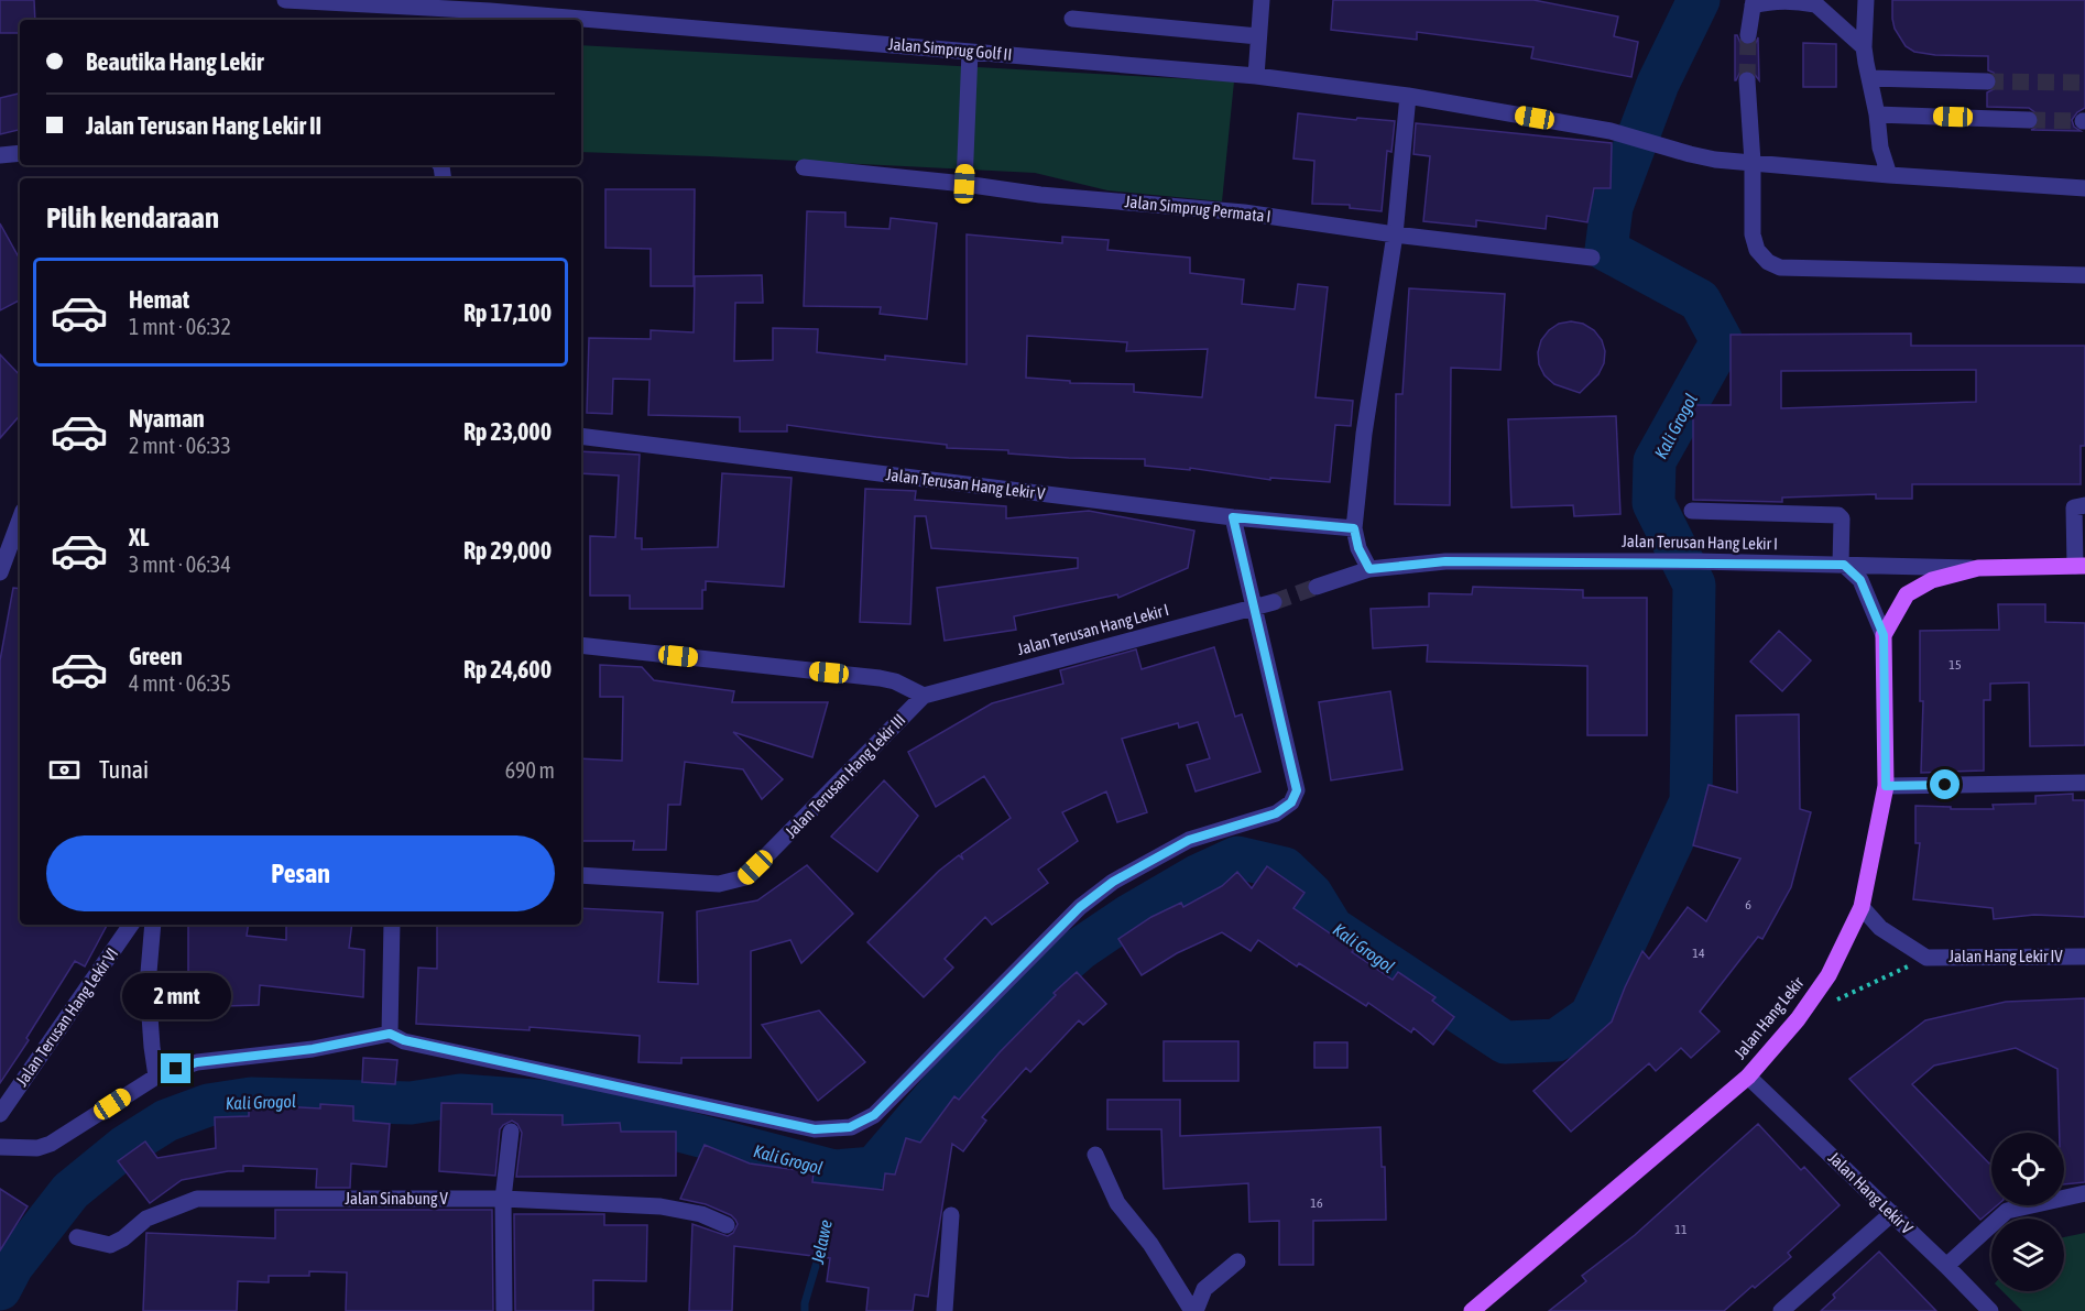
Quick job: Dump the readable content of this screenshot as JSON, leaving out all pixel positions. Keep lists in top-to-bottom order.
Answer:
{
  "streets": {
    "main road": ["Jalan Terusan Hang Lekir I", "Jalan Hang Lekir"],
    "street": [
      "Jalan Simprug Golf II",
      "Jalan Simprug Permata I",
      "Jalan Terusan Hang Lekir V",
      "Jalan Terusan Hang Lekir III",
      "Jalan Hang Lekir IV",
      "Jalan Terusan Hang Lekir VI",
      "Jalan Hang Lekir V",
      "Jalan Sinabung V"
    ]
  },
  "crossings": [
    ["Jalan Terusan Hang Lekir I", "Jalan Terusan Hang Lekir III"],
    ["Jalan Terusan Hang Lekir I", "Jalan Hang Lekir"],
    ["Jalan Hang Lekir IV", "Jalan Hang Lekir"],
    ["Jalan Hang Lekir", "Jalan Hang Lekir V"]
  ],
  "water": ["Kali Grogol", "Jelawe"],
  "house_numbers": [
    "15",
    "6",
    "14",
    "16",
    "11"
  ],
  "page": {
    "banner": ["Beautika Hang Lekir", "Jalan Terusan Hang Lekir II"],
    "heading": "Pilih kendaraan",
    "list": [
      {
        "name": "Hemat",
        "note": "1 mnt · 06:32",
        "value": "Rp 17,100"
      },
      {
        "name": "Nyaman",
        "note": "2 mnt · 06:33",
        "value": "Rp 23,000"
      },
      {
        "name": "XL",
        "note": "3 mnt · 06:34",
        "value": "Rp 29,000"
      },
      {
        "name": "Green",
        "note": "4 mnt · 06:35",
        "value": "Rp 24,600"
      }
    ],
    "pay": ["Tunai", "690 m"],
    "buttons": "Pesan",
    "bubble": "2 mnt"
  }
}
